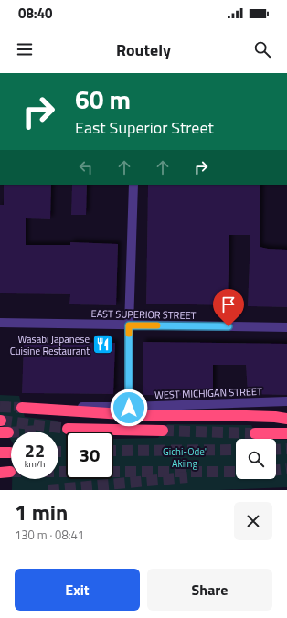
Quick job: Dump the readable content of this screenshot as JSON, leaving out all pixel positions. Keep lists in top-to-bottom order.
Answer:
{
  "streets": {
    "street": ["EAST SUPERIOR STREET", "WEST MICHIGAN STREET"]
  },
  "parks": ["Gichi-Ode' Akiing"],
  "places": {
    "restaurant": ["Wasabi Japanese Cuisine Restaurant"]
  },
  "page": {
    "status": "08:40",
    "header": "Routely",
    "turn": ["60 m", "East Superior Street"],
    "speed": "22 km/h",
    "limit": "30",
    "heading": ["1 min", "130 m · 08:41"],
    "buttons": ["Exit", "Share"]
  }
}
